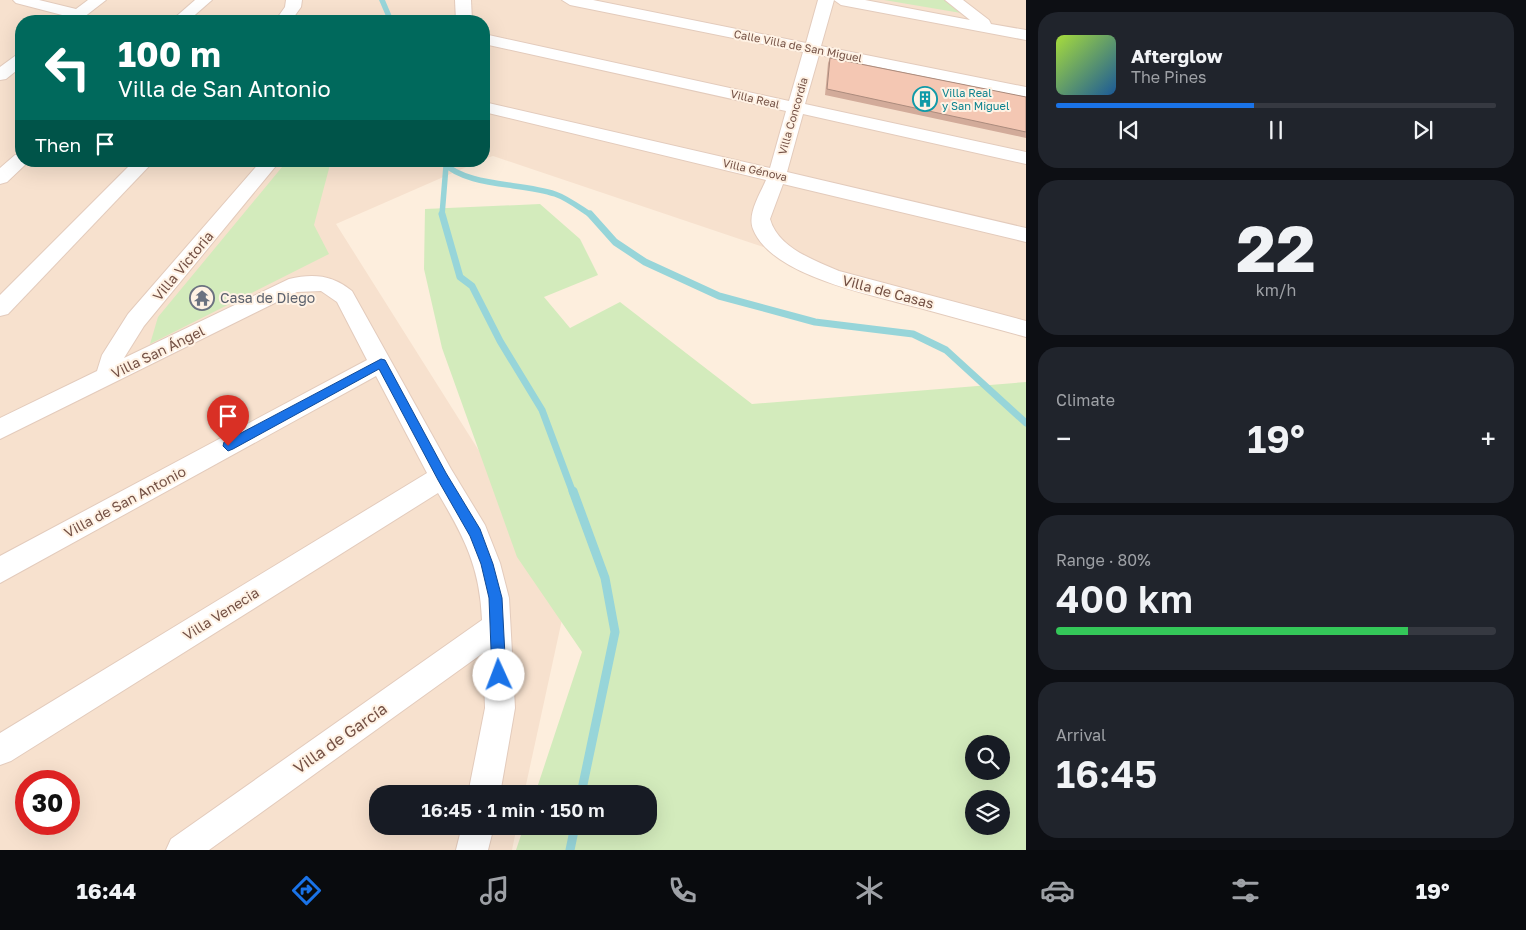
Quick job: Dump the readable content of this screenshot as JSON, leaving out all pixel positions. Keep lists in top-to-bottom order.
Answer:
{
  "streets": {
    "street": [
      "Calle Villa de San Miguel",
      "Villa Real",
      "Villa Concordia",
      "Villa Génova",
      "Villa Victoria",
      "Villa de Casas",
      "Villa San Ángel",
      "Villa de San Antonio",
      "Villa Venecia",
      "Villa de García"
    ]
  },
  "crossings": [
    ["Calle Villa de San Miguel", "Villa Concordia"],
    ["Villa Real", "Villa Concordia"],
    ["Villa Concordia", "Villa Génova"],
    ["Villa Concordia", "Villa de Casas"],
    ["Villa Victoria", "Villa San Ángel"],
    ["Villa San Ángel", "Villa de San Antonio"]
  ],
  "places": {
    "building": ["Villa Real y San Miguel"],
    "temple": ["Casa de Diego"]
  },
  "page": {
    "turn": ["100 m", "Villa de San Antonio"],
    "song": ["Afterglow", "The Pines"],
    "then": "Then",
    "tile": [
      ["22", "km/h"],
      "Climate",
      ["Range · 80%", "400 km"],
      ["Arrival", "16:45"]
    ],
    "heat": ["−", "19°", "+"],
    "limit": "30",
    "trip": "16:45 · 1 min · 150 m",
    "tabs": ["16:44", "19°"]
  }
}
